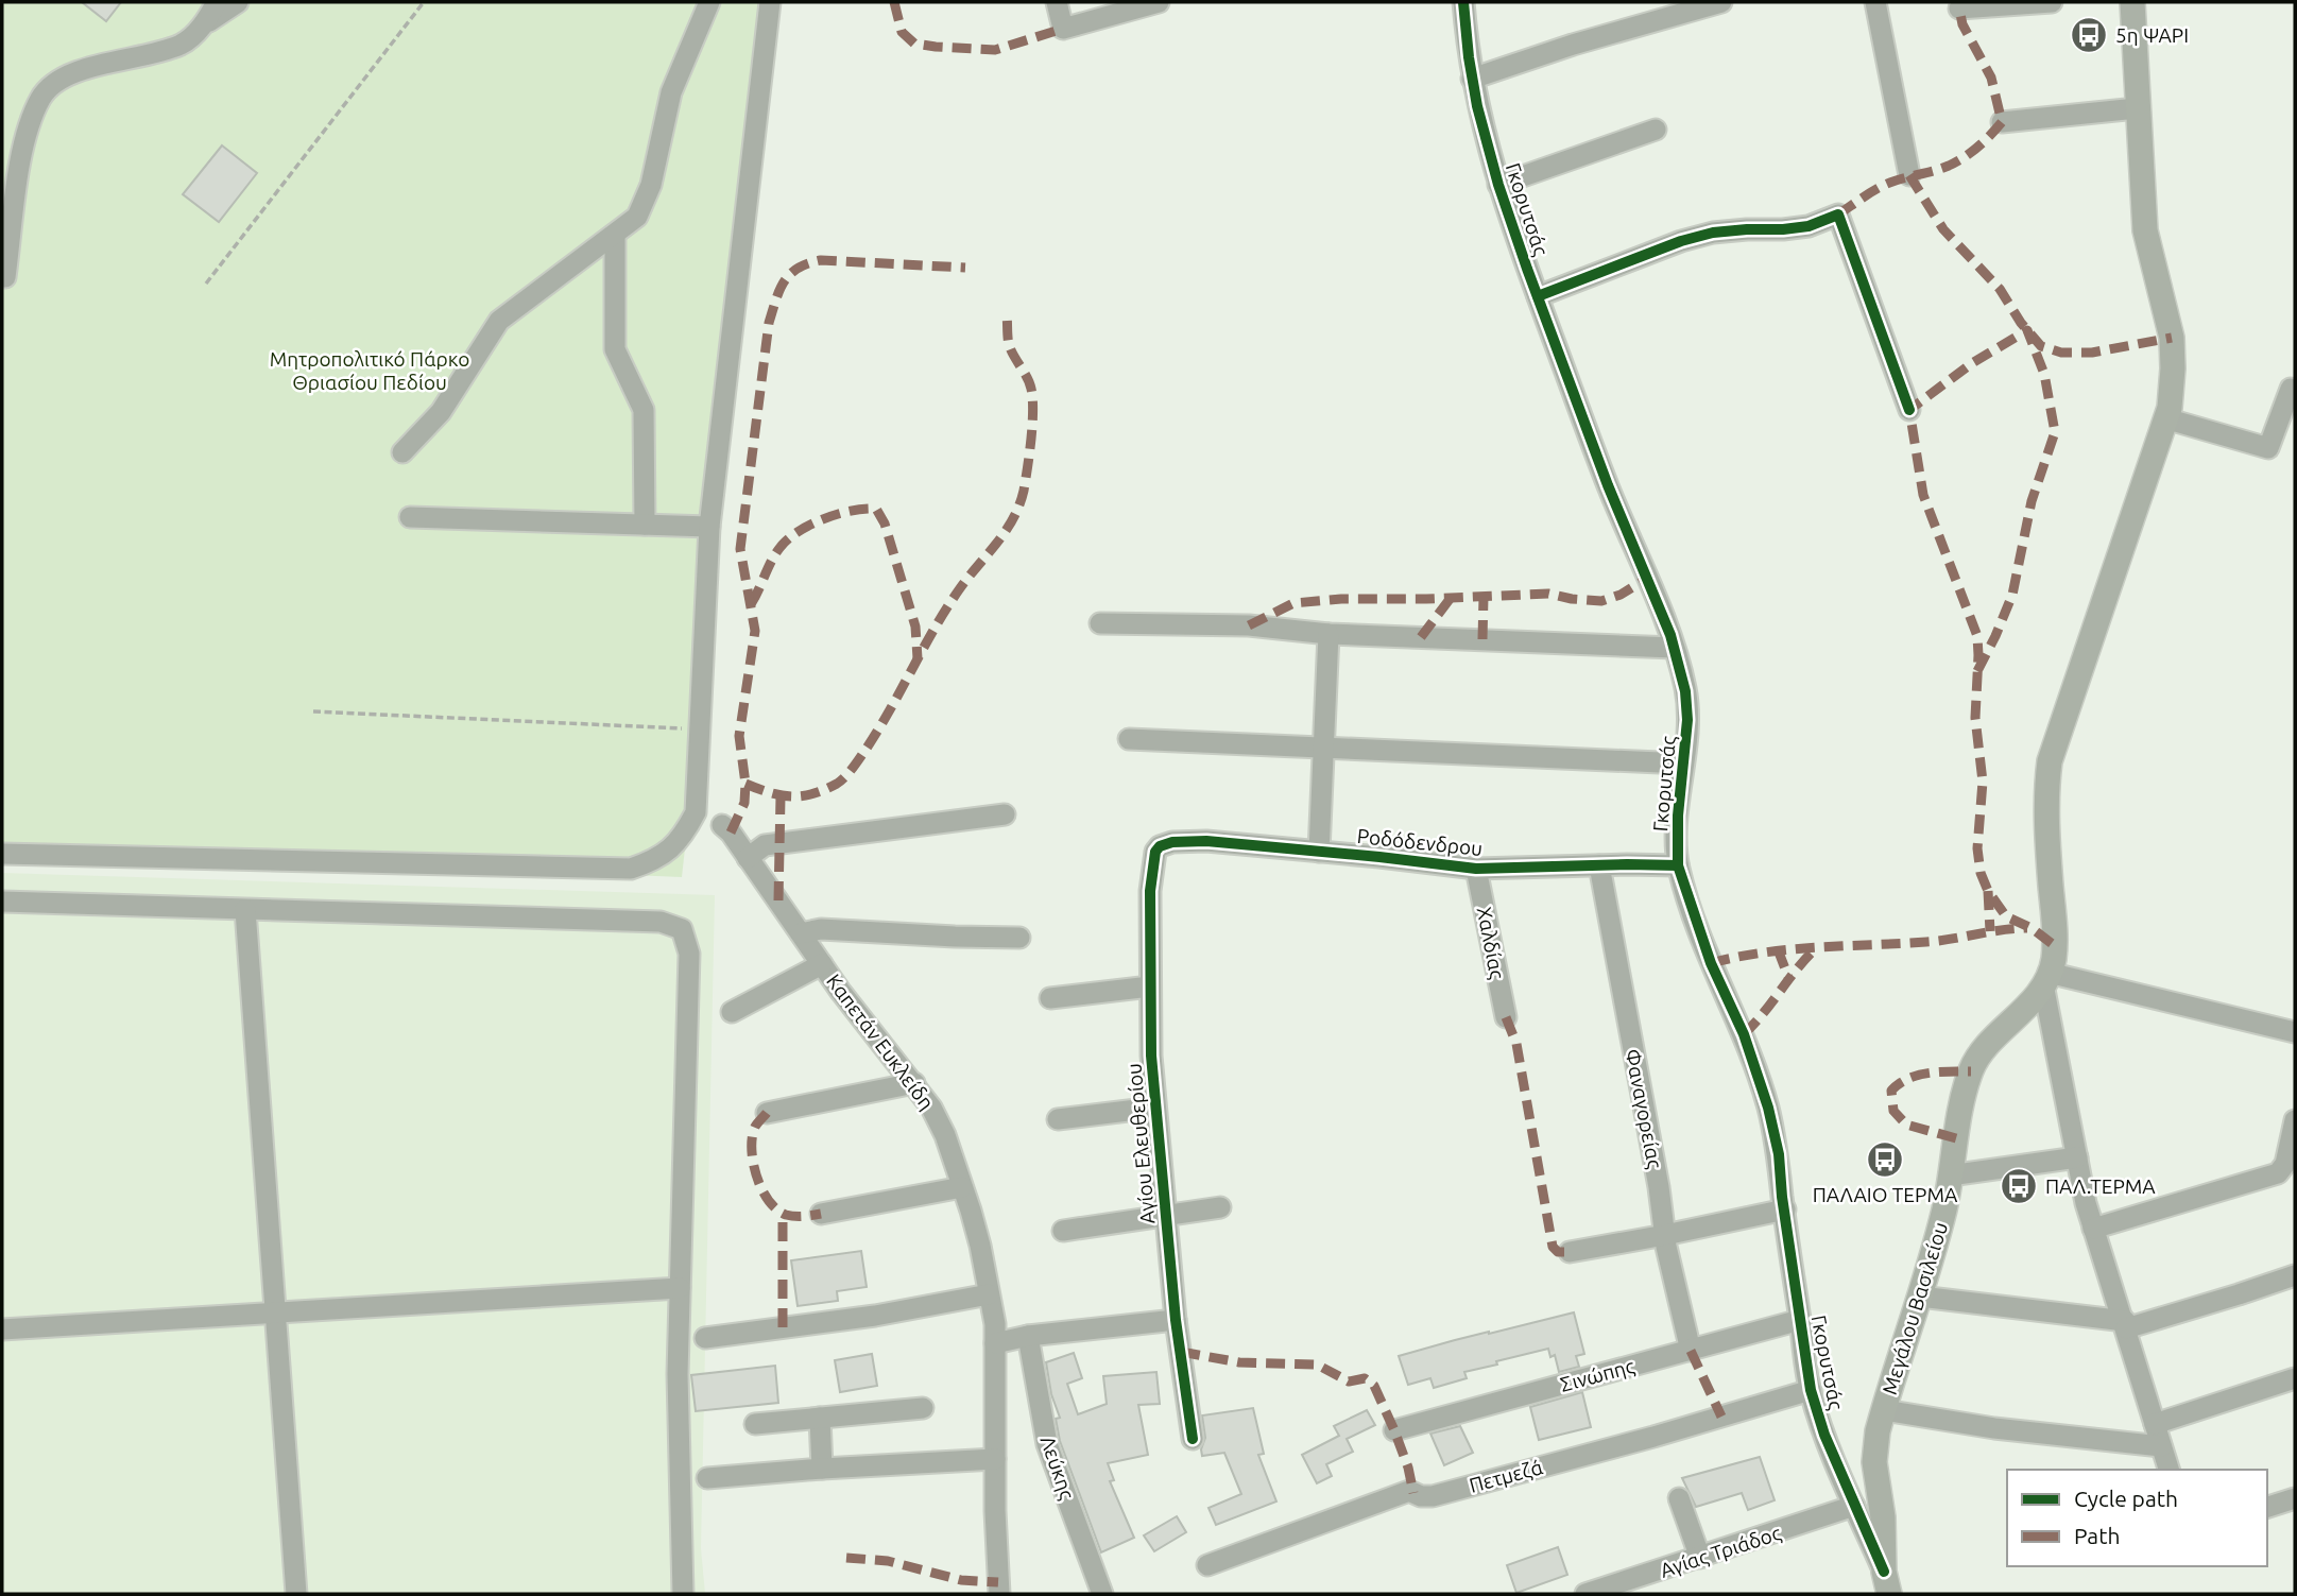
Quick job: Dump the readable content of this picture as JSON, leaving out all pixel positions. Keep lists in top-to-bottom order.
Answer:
{
  "streets": {
    "main road": ["Μεγάλου Βασιλείου"],
    "street": [
      "Γκορυτσάς",
      "Ροδόδενδρου",
      "Χαλδίας",
      "Καπετάν Ευκλείδη",
      "Φαναγορείας",
      "Αγίου Ελευθερίου",
      "Σινώπης",
      "Λεύκης",
      "Πετμεζά",
      "Αγίας Τριάδος"
    ]
  },
  "crossings": [
    ["Γκορυτσάς", "Ροδόδενδρου"],
    ["Γκορυτσάς", "Μεγάλου Βασιλείου"],
    ["Γκορυτσάς", "Σινώπης"],
    ["Γκορυτσάς", "Πετμεζά"],
    ["Γκορυτσάς", "Αγίας Τριάδος"],
    ["Ροδόδενδρου", "Χαλδίας"],
    ["Ροδόδενδρου", "Φαναγορείας"],
    ["Ροδόδενδρου", "Αγίου Ελευθερίου"],
    ["Φαναγορείας", "Σινώπης"]
  ],
  "parks": ["Μητροπολιτικό Πάρκο Θριασίου Πεδίου"],
  "places": {
    "bus stop": ["5η ΨΑΡΙ", "ΠΑΛΑΙΟ ΤΕΡΜΑ", "ΠΑΛ.ΤΕΡΜΑ"]
  },
  "legend": ["Cycle path", "Path"]
}
